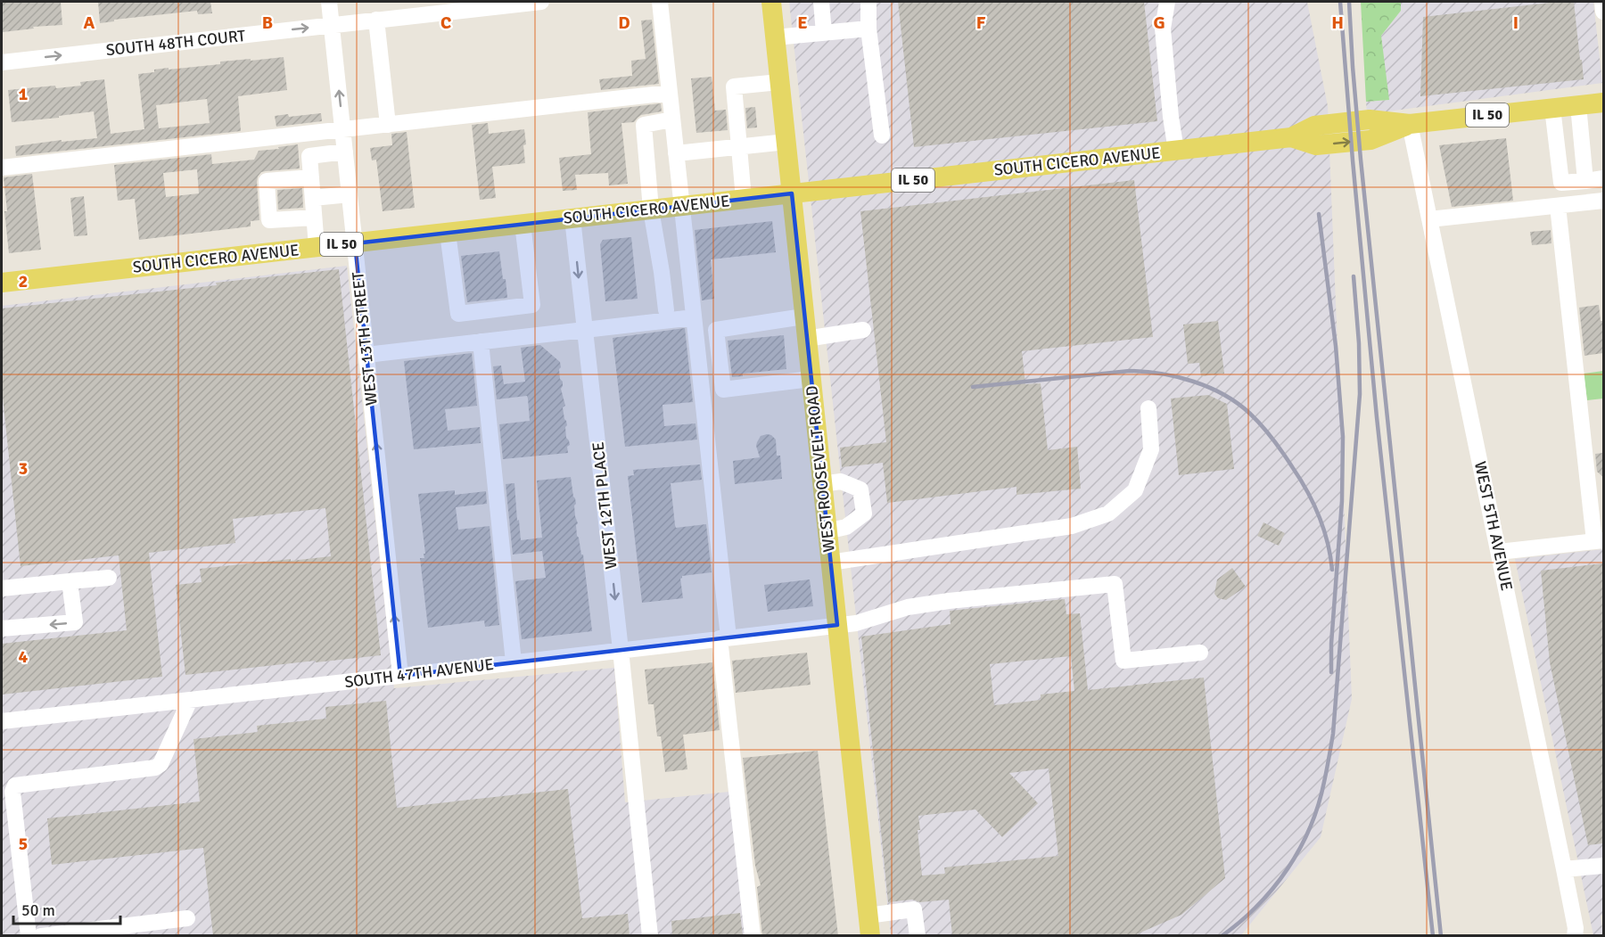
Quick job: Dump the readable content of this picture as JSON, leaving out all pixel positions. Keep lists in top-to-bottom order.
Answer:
{
  "streets": {
    "main road": ["IL 50", "SOUTH CICERO AVENUE", "WEST ROOSEVELT ROAD"],
    "street": [
      "SOUTH 48TH COURT",
      "WEST 13TH STREET",
      "WEST 12TH PLACE",
      "WEST 5TH AVENUE",
      "SOUTH 47TH AVENUE"
    ]
  },
  "crossings": [
    ["SOUTH 48TH COURT", "WEST 13TH STREET"],
    ["SOUTH CICERO AVENUE", "WEST 13TH STREET"],
    ["SOUTH CICERO AVENUE", "WEST ROOSEVELT ROAD"],
    ["SOUTH CICERO AVENUE", "WEST 12TH PLACE"],
    ["SOUTH CICERO AVENUE", "WEST 5TH AVENUE"],
    ["WEST 13TH STREET", "SOUTH 47TH AVENUE"],
    ["WEST ROOSEVELT ROAD", "SOUTH 47TH AVENUE"],
    ["WEST 12TH PLACE", "SOUTH 47TH AVENUE"]
  ],
  "scale_bar": "50 m",
  "grid": {
    "columns": [
      "A",
      "B",
      "C",
      "D",
      "E",
      "F",
      "G",
      "H",
      "I"
    ],
    "rows": [
      "1",
      "2",
      "3",
      "4",
      "5"
    ]
  }
}
